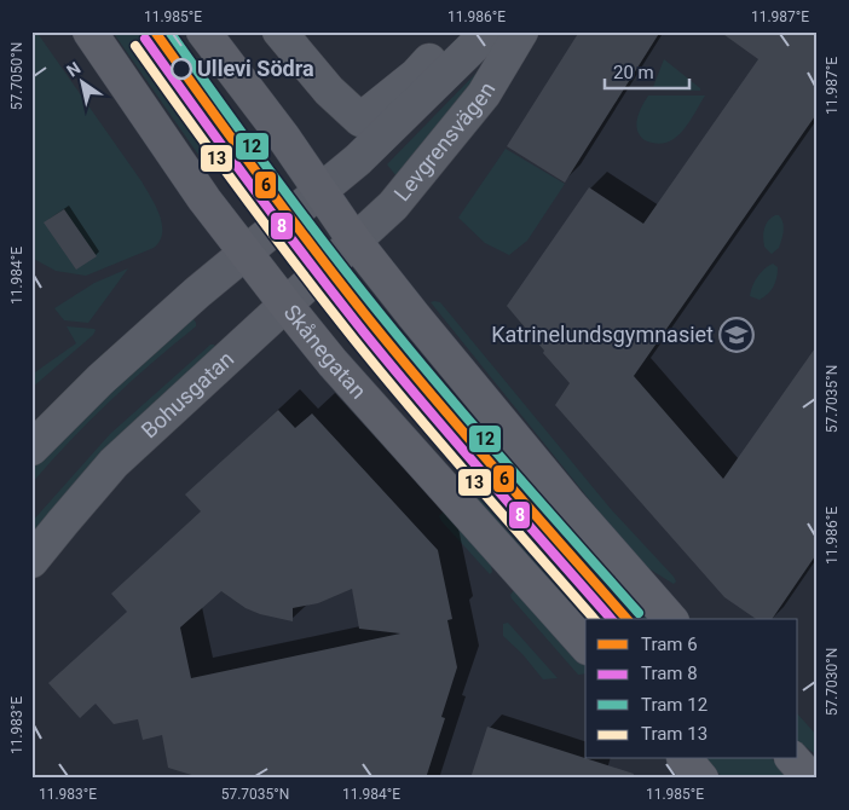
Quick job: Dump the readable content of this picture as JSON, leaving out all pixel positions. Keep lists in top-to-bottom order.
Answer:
{
  "streets": {
    "main road": ["Skånegatan"],
    "street": ["Levgrensvägen", "Bohusgatan"]
  },
  "crossings": [
    ["Levgrensvägen", "Bohusgatan"],
    ["Skånegatan", "Bohusgatan"]
  ],
  "places": {
    "other": ["Ullevi Södra"],
    "school or university": ["Katrinelundsgymnasiet"]
  },
  "lines": [
    "tram line 6",
    "tram line 12",
    "tram line 8",
    "tram line 13"
  ],
  "legend": [
    "Tram 6",
    "Tram 8",
    "Tram 12",
    "Tram 13"
  ],
  "scale_bar": "20 m",
  "north": "top left",
  "coordinates": [
    "11.985°E",
    "11.986°E",
    "11.987°E",
    "57.7050°N",
    "11.984°E",
    "57.7035°N",
    "57.7030°N",
    "11.983°E"
  ]
}
